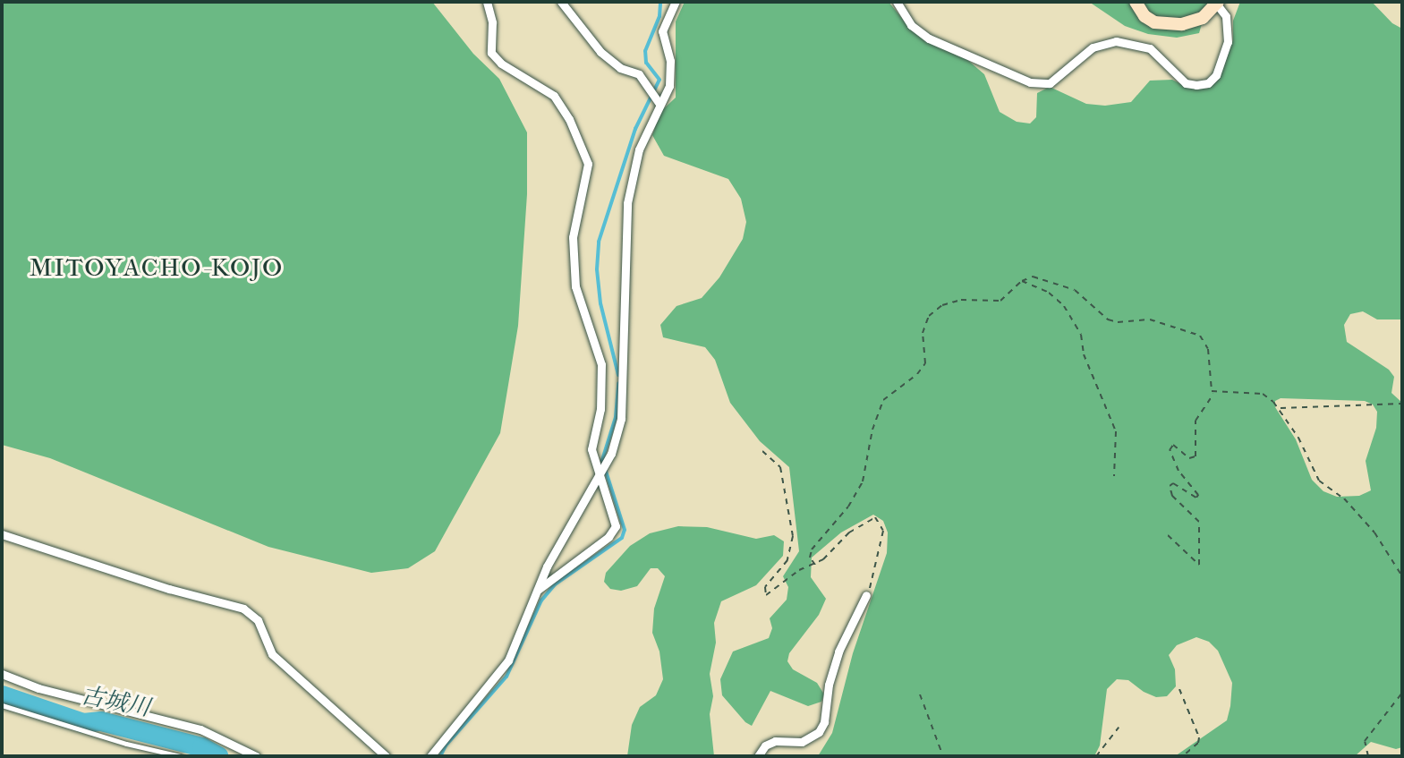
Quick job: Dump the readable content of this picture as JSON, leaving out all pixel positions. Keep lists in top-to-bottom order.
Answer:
{
  "districts": ["MITOYACHO-KOJO"],
  "water": ["古城川"]
}
